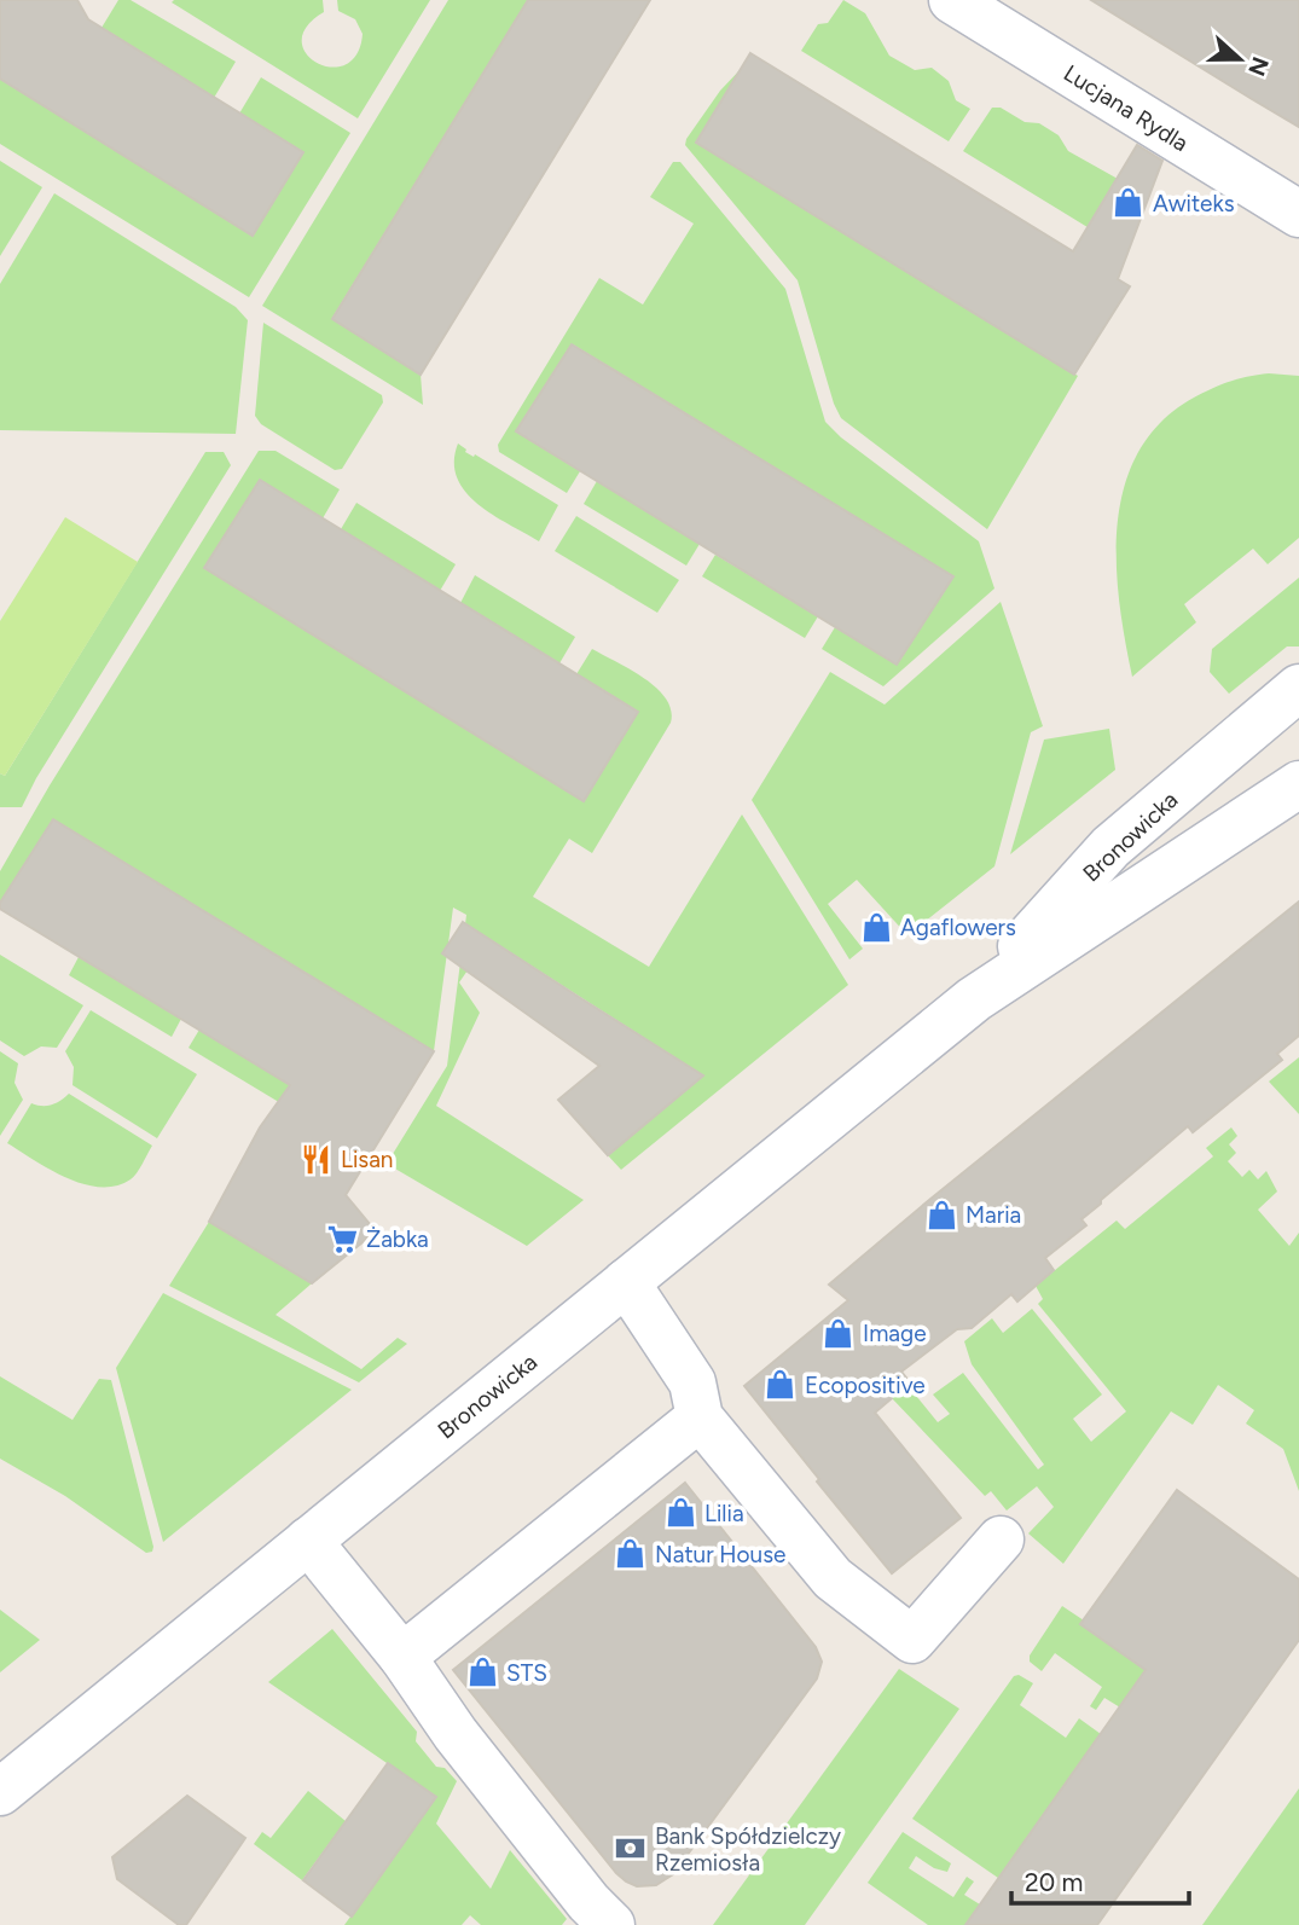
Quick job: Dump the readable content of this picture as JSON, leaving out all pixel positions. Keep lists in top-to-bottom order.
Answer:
{
  "streets": {
    "street": ["Lucjana Rydla", "Bronowicka"]
  },
  "places": {
    "shop": [
      "Awiteks",
      "Agaflowers",
      "Maria",
      "Image",
      "Ecopositive",
      "Lilia",
      "Natur House",
      "STS"
    ],
    "restaurant": ["Lisan"],
    "supermarket": ["Żabka"],
    "bank": ["Bank Spółdzielczy Rzemiosła"]
  },
  "scale_bar": "20 m",
  "north": "right"
}
